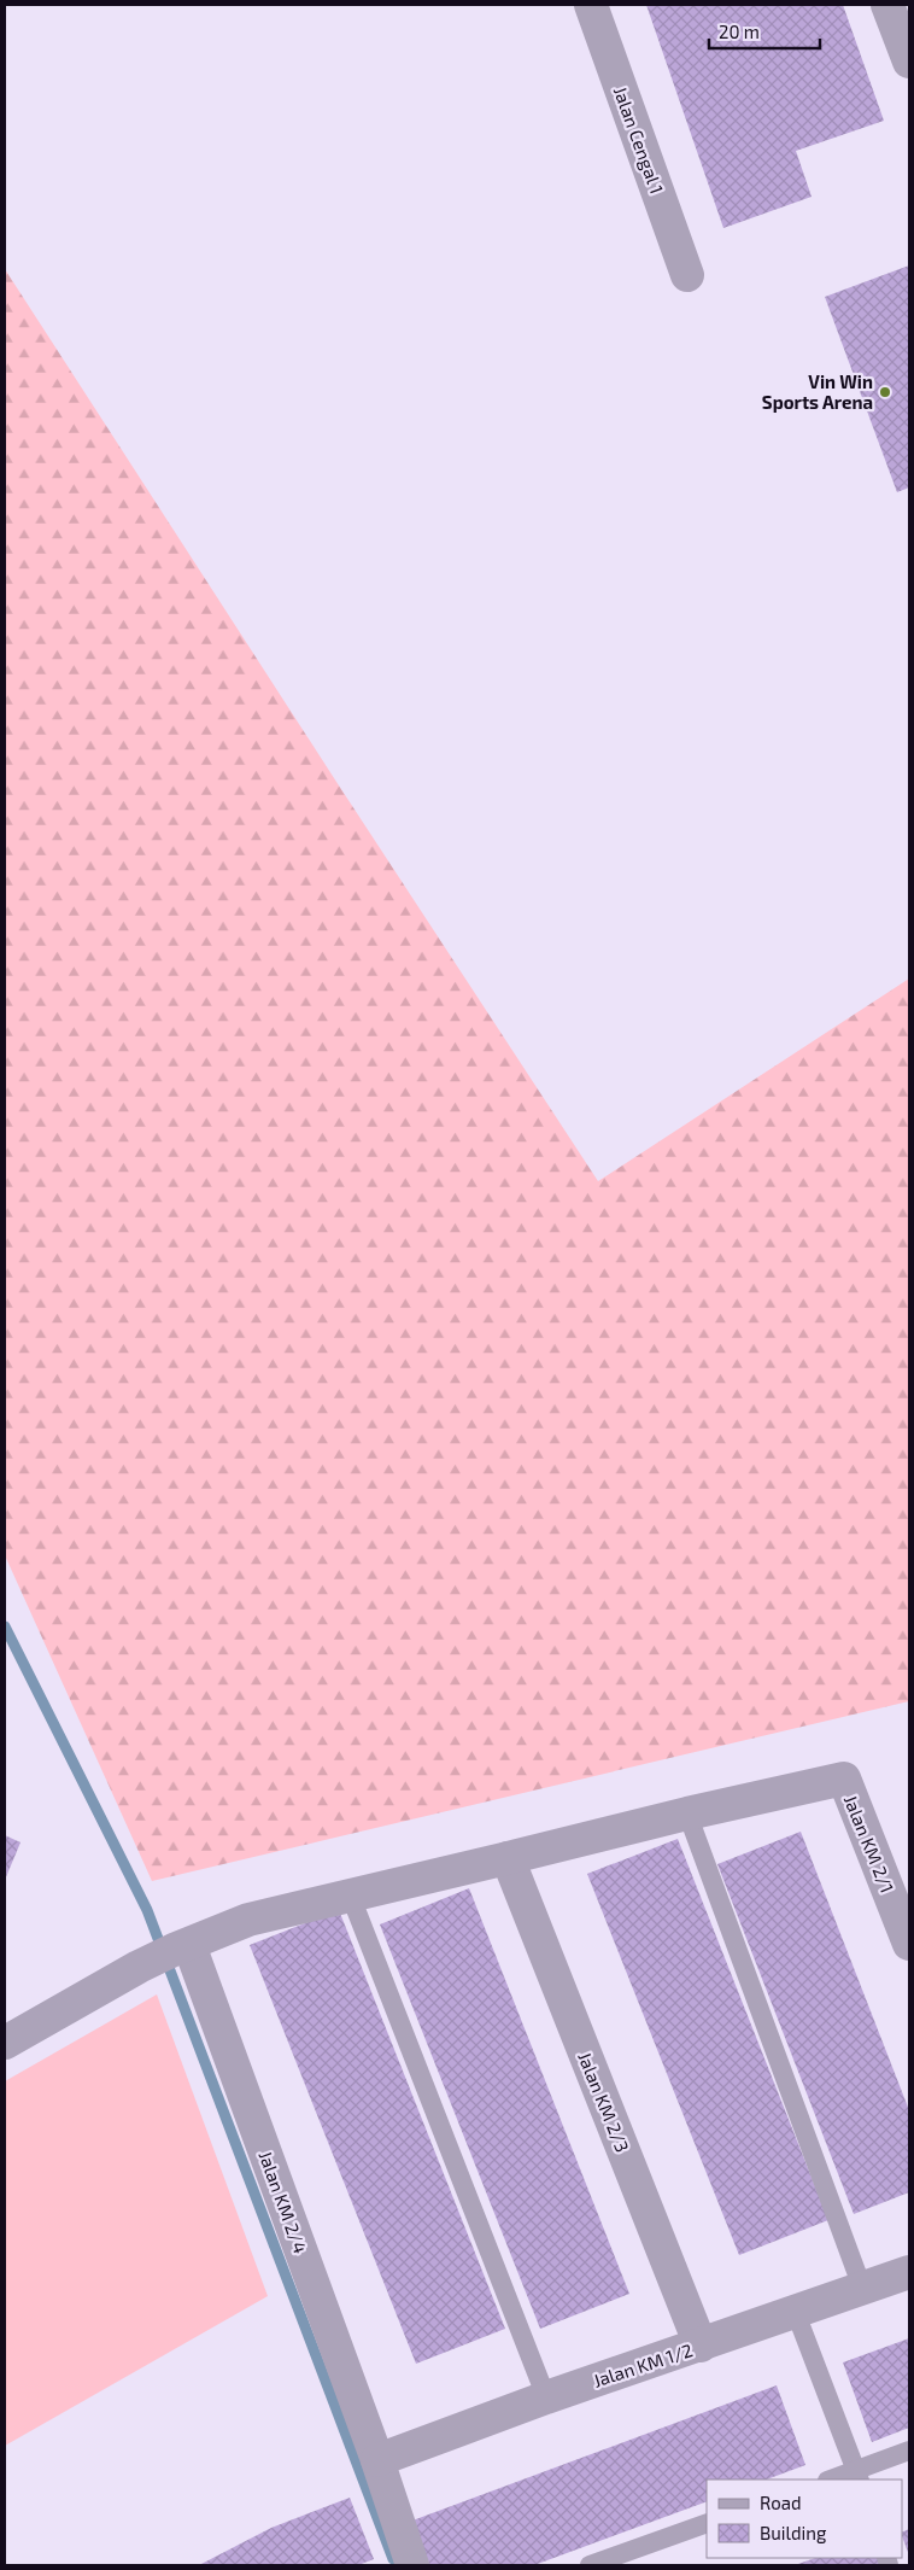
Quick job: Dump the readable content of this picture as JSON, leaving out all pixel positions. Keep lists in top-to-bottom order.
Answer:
{
  "streets": {
    "street": [
      "Jalan Cengal 1",
      "Jalan KM 2/1",
      "Jalan KM 2/3",
      "Jalan KM 2/4",
      "Jalan KM 1/2"
    ]
  },
  "crossings": [
    ["Jalan KM 2/3", "Jalan KM 1/2"],
    ["Jalan KM 2/4", "Jalan KM 1/2"]
  ],
  "places": ["Vin Win Sports Arena"],
  "legend": ["Road", "Building"],
  "scale_bar": "20 m"
}
